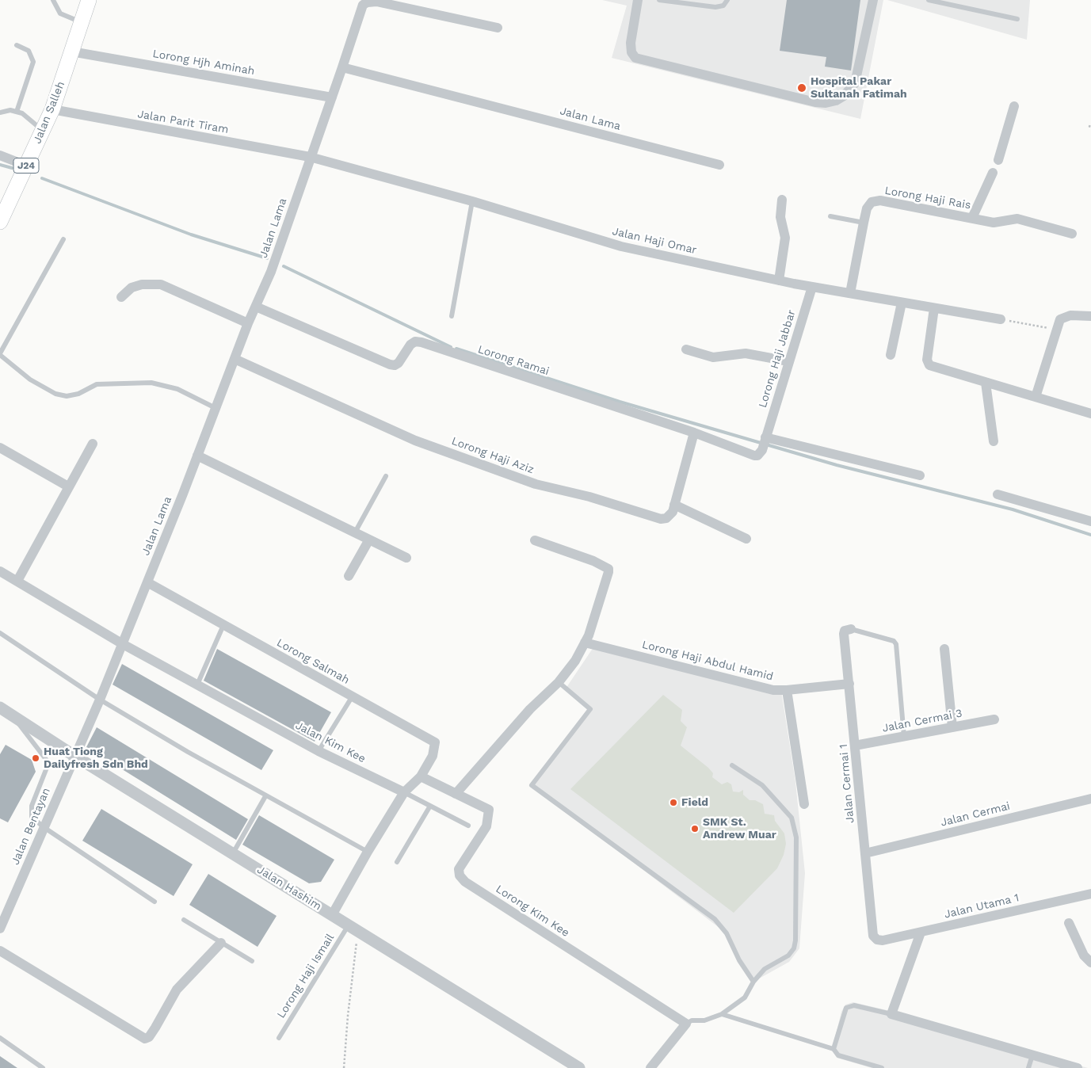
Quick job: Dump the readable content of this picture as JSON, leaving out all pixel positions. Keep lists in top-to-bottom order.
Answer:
{
  "streets": {
    "main road": ["Jalan Salleh", "J24"],
    "street": [
      "Lorong Hjh Aminah",
      "Jalan Lama",
      "Jalan Parit Tiram",
      "Lorong Haji Rais",
      "Jalan Haji Omar",
      "Lorong Haji Jabbar",
      "Lorong Ramai",
      "Lorong Haji Aziz",
      "Lorong Haji Abdul Hamid",
      "Lorong Salmah",
      "Jalan Cermai 3",
      "Jalan Kim Kee",
      "Jalan Cermai 1",
      "Jalan Cermai",
      "Jalan Bentayan",
      "Jalan Hashim",
      "Jalan Utama 1",
      "Lorong Kim Kee"
    ],
    "lane": ["Lorong Haji Ismail"]
  },
  "crossings": [
    ["Lorong Hjh Aminah", "Jalan Salleh"],
    ["Lorong Hjh Aminah", "Jalan Lama"],
    ["Jalan Salleh", "Jalan Parit Tiram"],
    ["Jalan Lama", "Jalan Parit Tiram"],
    ["Jalan Lama", "Jalan Haji Omar"],
    ["Jalan Lama", "Lorong Ramai"],
    ["Jalan Lama", "Lorong Haji Aziz"],
    ["Jalan Lama", "Lorong Salmah"],
    ["Jalan Lama", "Jalan Kim Kee"],
    ["Jalan Lama", "Jalan Bentayan"],
    ["Jalan Lama", "Jalan Hashim"],
    ["Jalan Parit Tiram", "Jalan Haji Omar"],
    ["Lorong Haji Rais", "Jalan Haji Omar"],
    ["Jalan Haji Omar", "Lorong Haji Jabbar"],
    ["Lorong Haji Jabbar", "Lorong Ramai"],
    ["Lorong Ramai", "Lorong Haji Aziz"],
    ["Lorong Haji Abdul Hamid", "Jalan Cermai 1"],
    ["Jalan Cermai 3", "Jalan Cermai 1"],
    ["Jalan Cermai 1", "Jalan Cermai"],
    ["Jalan Cermai 1", "Jalan Utama 1"],
    ["Jalan Bentayan", "Jalan Hashim"],
    ["Jalan Hashim", "Lorong Haji Ismail"]
  ],
  "places": [
    "Hospital Pakar Sultanah Fatimah",
    "Huat Tiong Dailyfresh Sdn Bhd",
    "Field",
    "SMK St. Andrew Muar"
  ]
}
